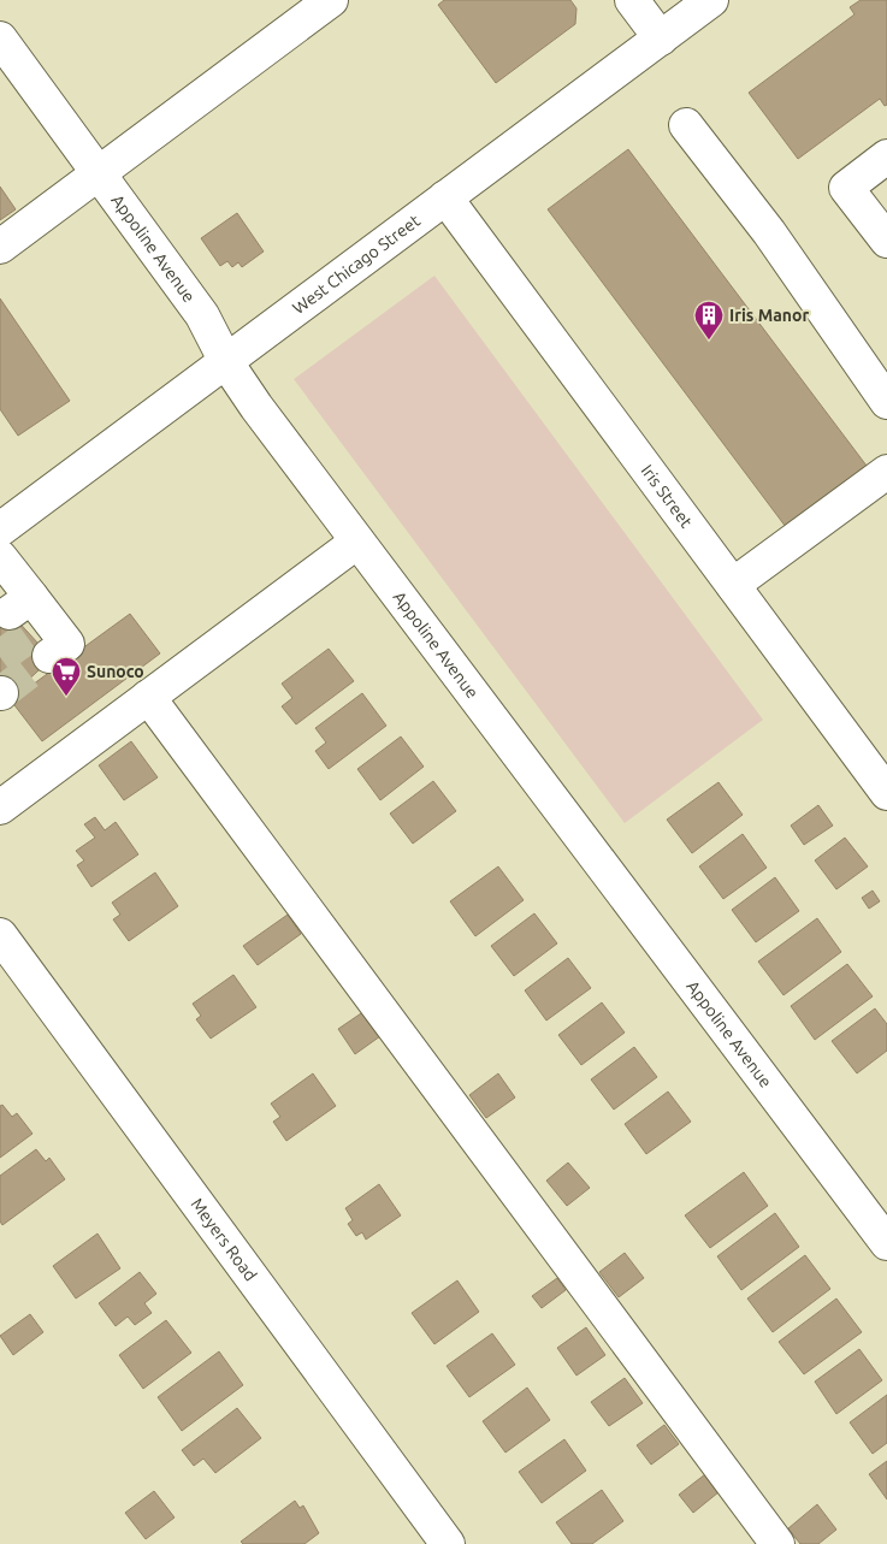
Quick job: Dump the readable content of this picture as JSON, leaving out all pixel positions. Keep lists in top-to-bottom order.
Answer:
{
  "streets": {
    "street": [
      "Appoline Avenue",
      "West Chicago Street",
      "Iris Street",
      "Meyers Road"
    ]
  },
  "crossings": [
    ["Appoline Avenue", "West Chicago Street"],
    ["West Chicago Street", "Iris Street"]
  ],
  "places": {
    "building": ["Iris Manor"],
    "supermarket": ["Sunoco"]
  }
}
